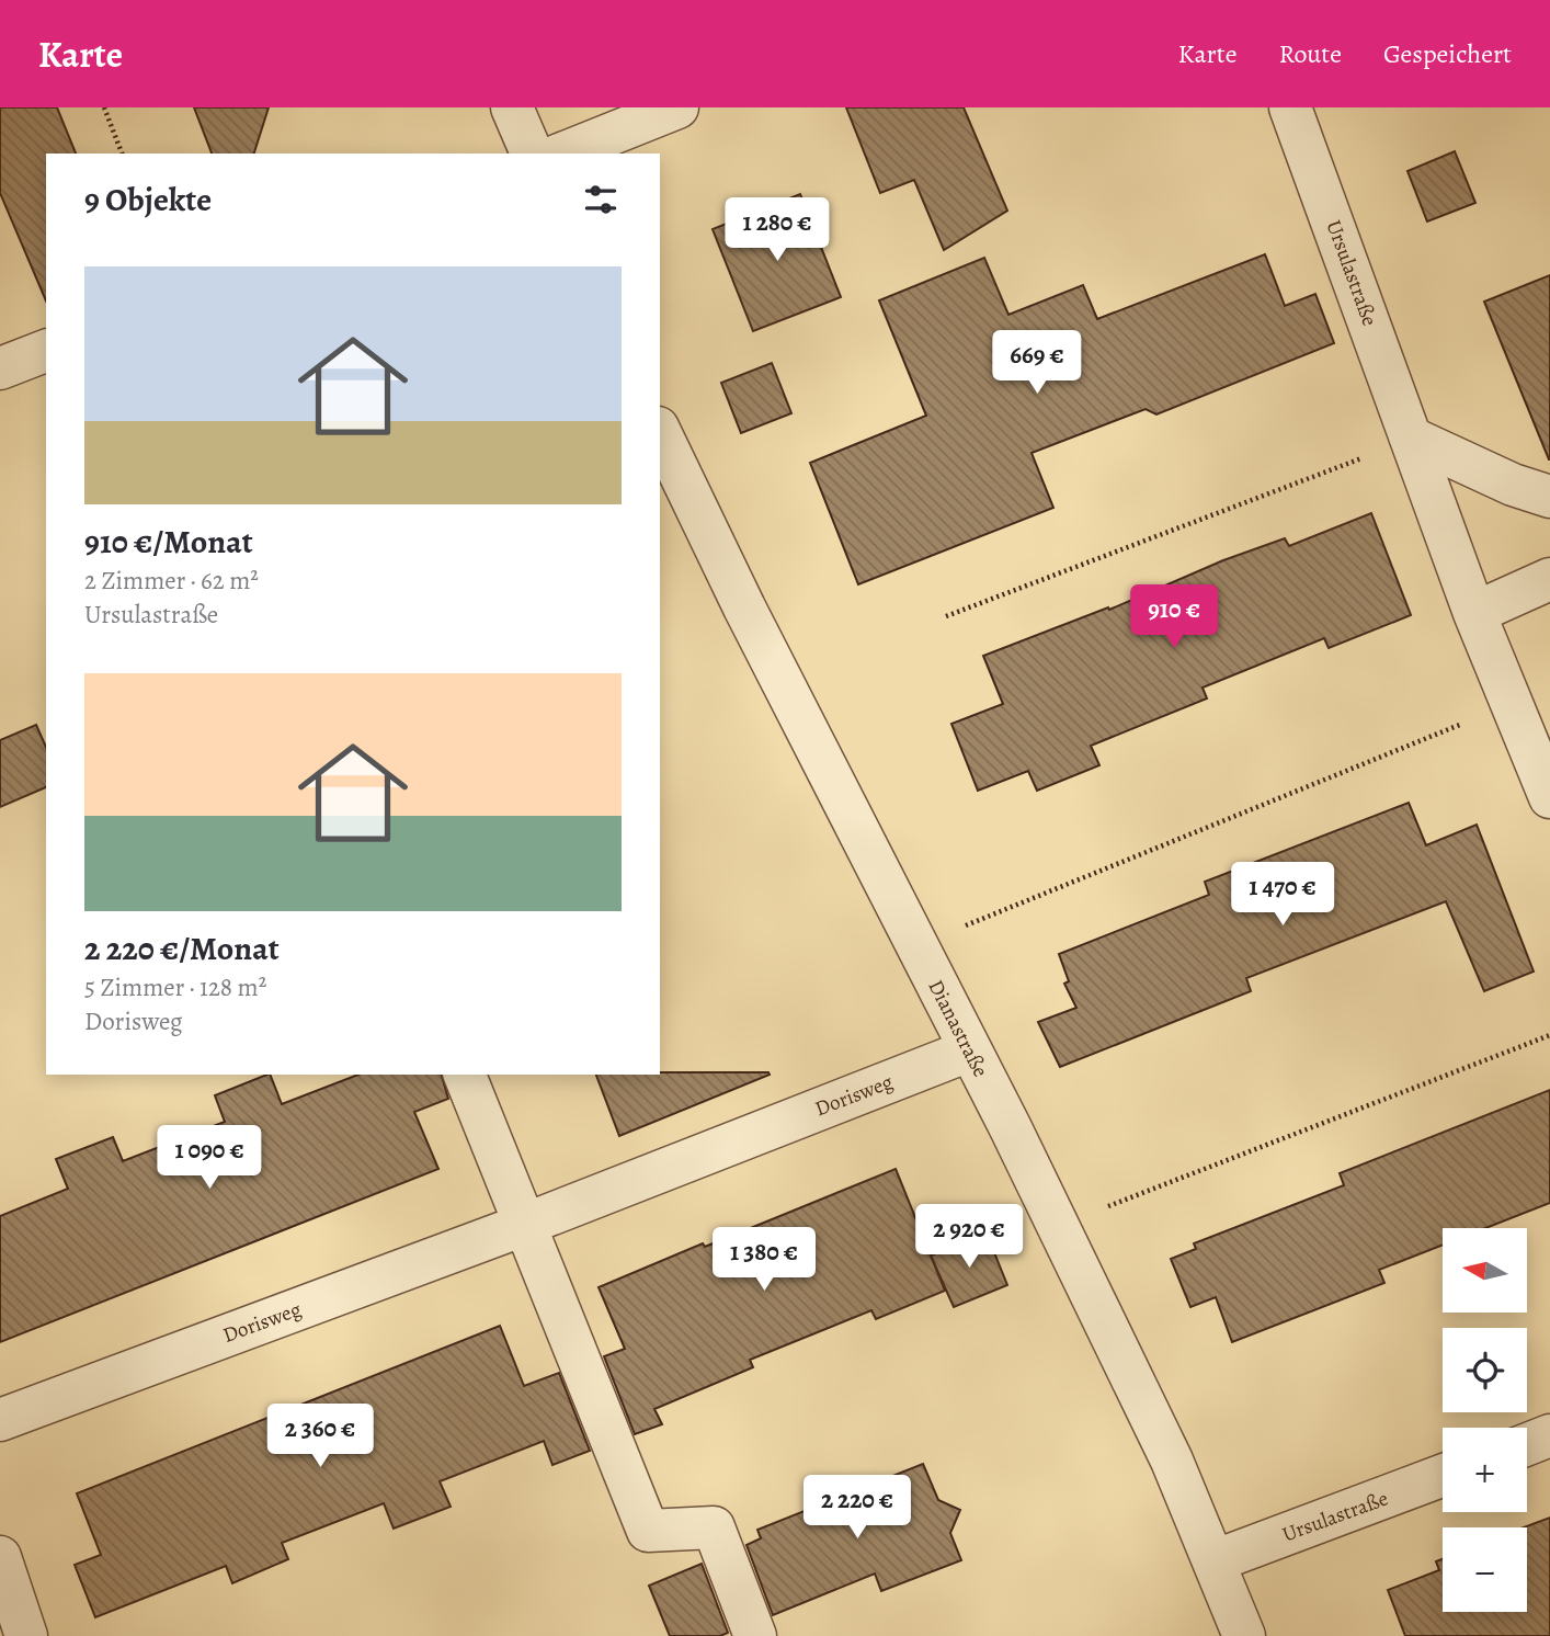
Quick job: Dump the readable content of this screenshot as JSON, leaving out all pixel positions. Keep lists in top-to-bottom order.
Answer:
{
  "streets": {
    "street": ["Ursulastraße", "Dianastraße", "Dorisweg"]
  },
  "crossings": [
    ["Ursulastraße", "Dianastraße"],
    ["Dianastraße", "Dorisweg"]
  ],
  "north": "left",
  "page": {
    "header": "Karte",
    "nav": ["Karte", "Route", "Gespeichert"],
    "heading": "9 Objekte",
    "price": [
      "1 280 €",
      "669 €",
      "910 €",
      "1 470 €",
      "1 090 €",
      "2 920 €",
      "1 380 €",
      "2 360 €",
      "2 220 €"
    ],
    "list": [
      {
        "name": "910 €/Monat",
        "note": "2 Zimmer · 62 m² · Ursulastraße"
      },
      {
        "name": "2 220 €/Monat",
        "note": "5 Zimmer · 128 m² · Dorisweg"
      }
    ],
    "map_buttons": ["+", "−"]
  }
}
